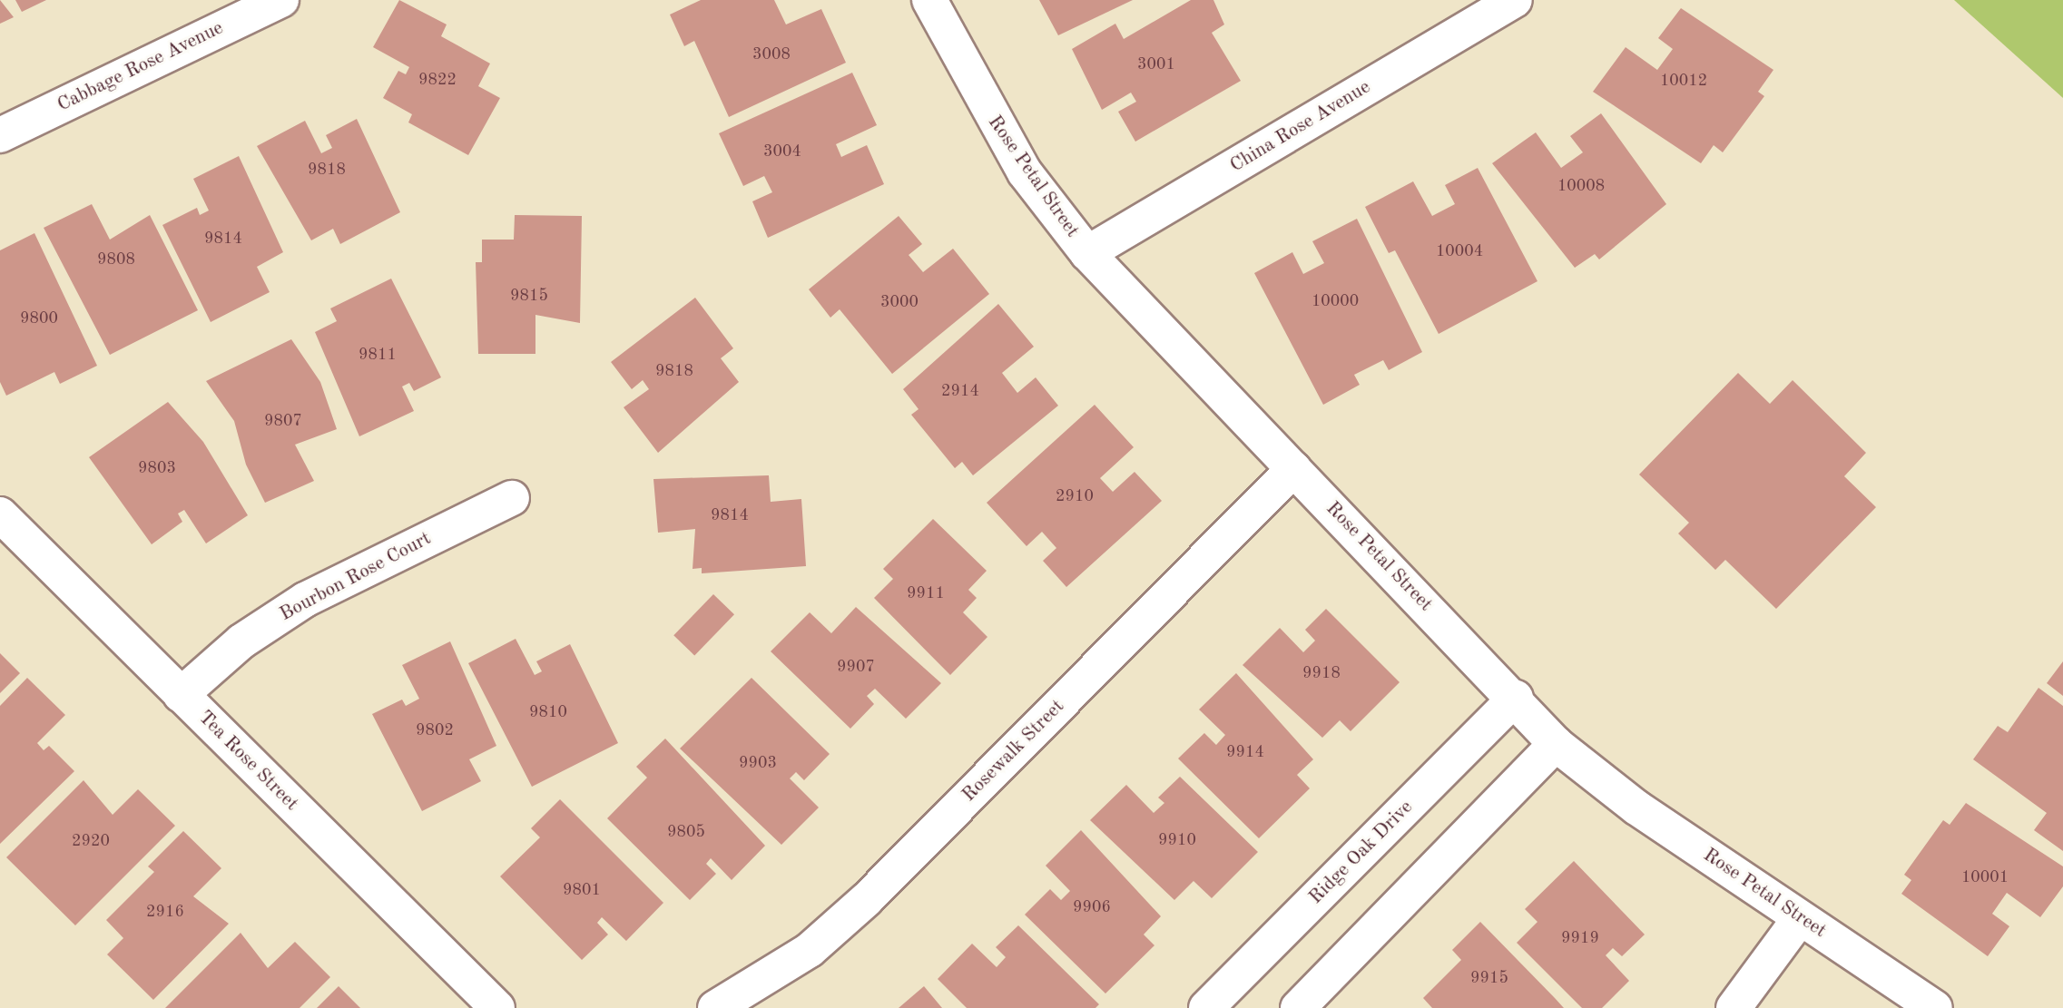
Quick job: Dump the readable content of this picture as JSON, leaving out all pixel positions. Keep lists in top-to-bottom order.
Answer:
{
  "streets": {
    "street": [
      "Cabbage Rose Avenue",
      "China Rose Avenue",
      "Rose Petal Street",
      "Bourbon Rose Court",
      "Rosewalk Street",
      "Tea Rose Street",
      "Ridge Oak Drive"
    ]
  },
  "crossings": [
    ["China Rose Avenue", "Rose Petal Street"],
    ["Rose Petal Street", "Rosewalk Street"],
    ["Rose Petal Street", "Ridge Oak Drive"],
    ["Bourbon Rose Court", "Tea Rose Street"]
  ],
  "house_numbers": [
    "3008",
    "3001",
    "9822",
    "10012",
    "3004",
    "9818",
    "10008",
    "9814",
    "10004",
    "9808",
    "9815",
    "10000",
    "3000",
    "9800",
    "9811",
    "9818",
    "2914",
    "9807",
    "9803",
    "2910",
    "9814",
    "9911",
    "9907",
    "9918",
    "9810",
    "9802",
    "9914",
    "9903",
    "9805",
    "9910",
    "2920",
    "10001",
    "9801",
    "9906",
    "2916",
    "9919",
    "9915"
  ]
}
